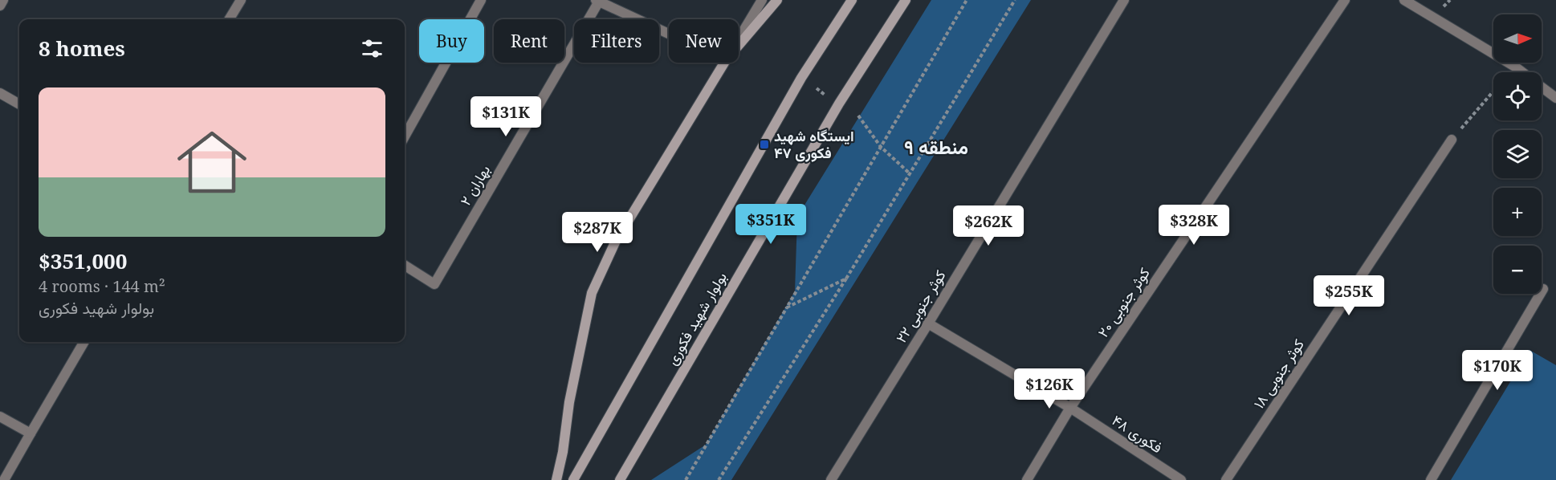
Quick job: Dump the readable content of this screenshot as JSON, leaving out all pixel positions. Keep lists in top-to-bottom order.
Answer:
{
  "streets": {
    "main road": ["بولوار شهید فکوری"],
    "street": [
      "بهاران ۲",
      "کوثر جنوبی ۲۰",
      "کوثر جنوبی ۲۲",
      "کوثر جنوبی ۱۸",
      "فکوری ۴۸"
    ]
  },
  "crossings": [
    ["کوثر جنوبی ۲۰", "فکوری ۴۸"],
    ["کوثر جنوبی ۲۲", "فکوری ۴۸"]
  ],
  "districts": ["منطقه ۹"],
  "places": {
    "transit": ["ایستگاه شهید فکوری ۴۷"]
  },
  "north": "right",
  "page": {
    "map_buttons": ["+", "−"],
    "chip": [
      "Buy",
      "Rent",
      "Filters",
      "New"
    ],
    "heading": "8 homes",
    "list": [
      {
        "name": "$351,000",
        "note": "4 rooms · 144 m² · بولوار شهید فکوری"
      }
    ],
    "price": [
      "$131K",
      "$351K",
      "$328K",
      "$262K",
      "$287K",
      "$255K",
      "$170K",
      "$126K"
    ]
  }
}
